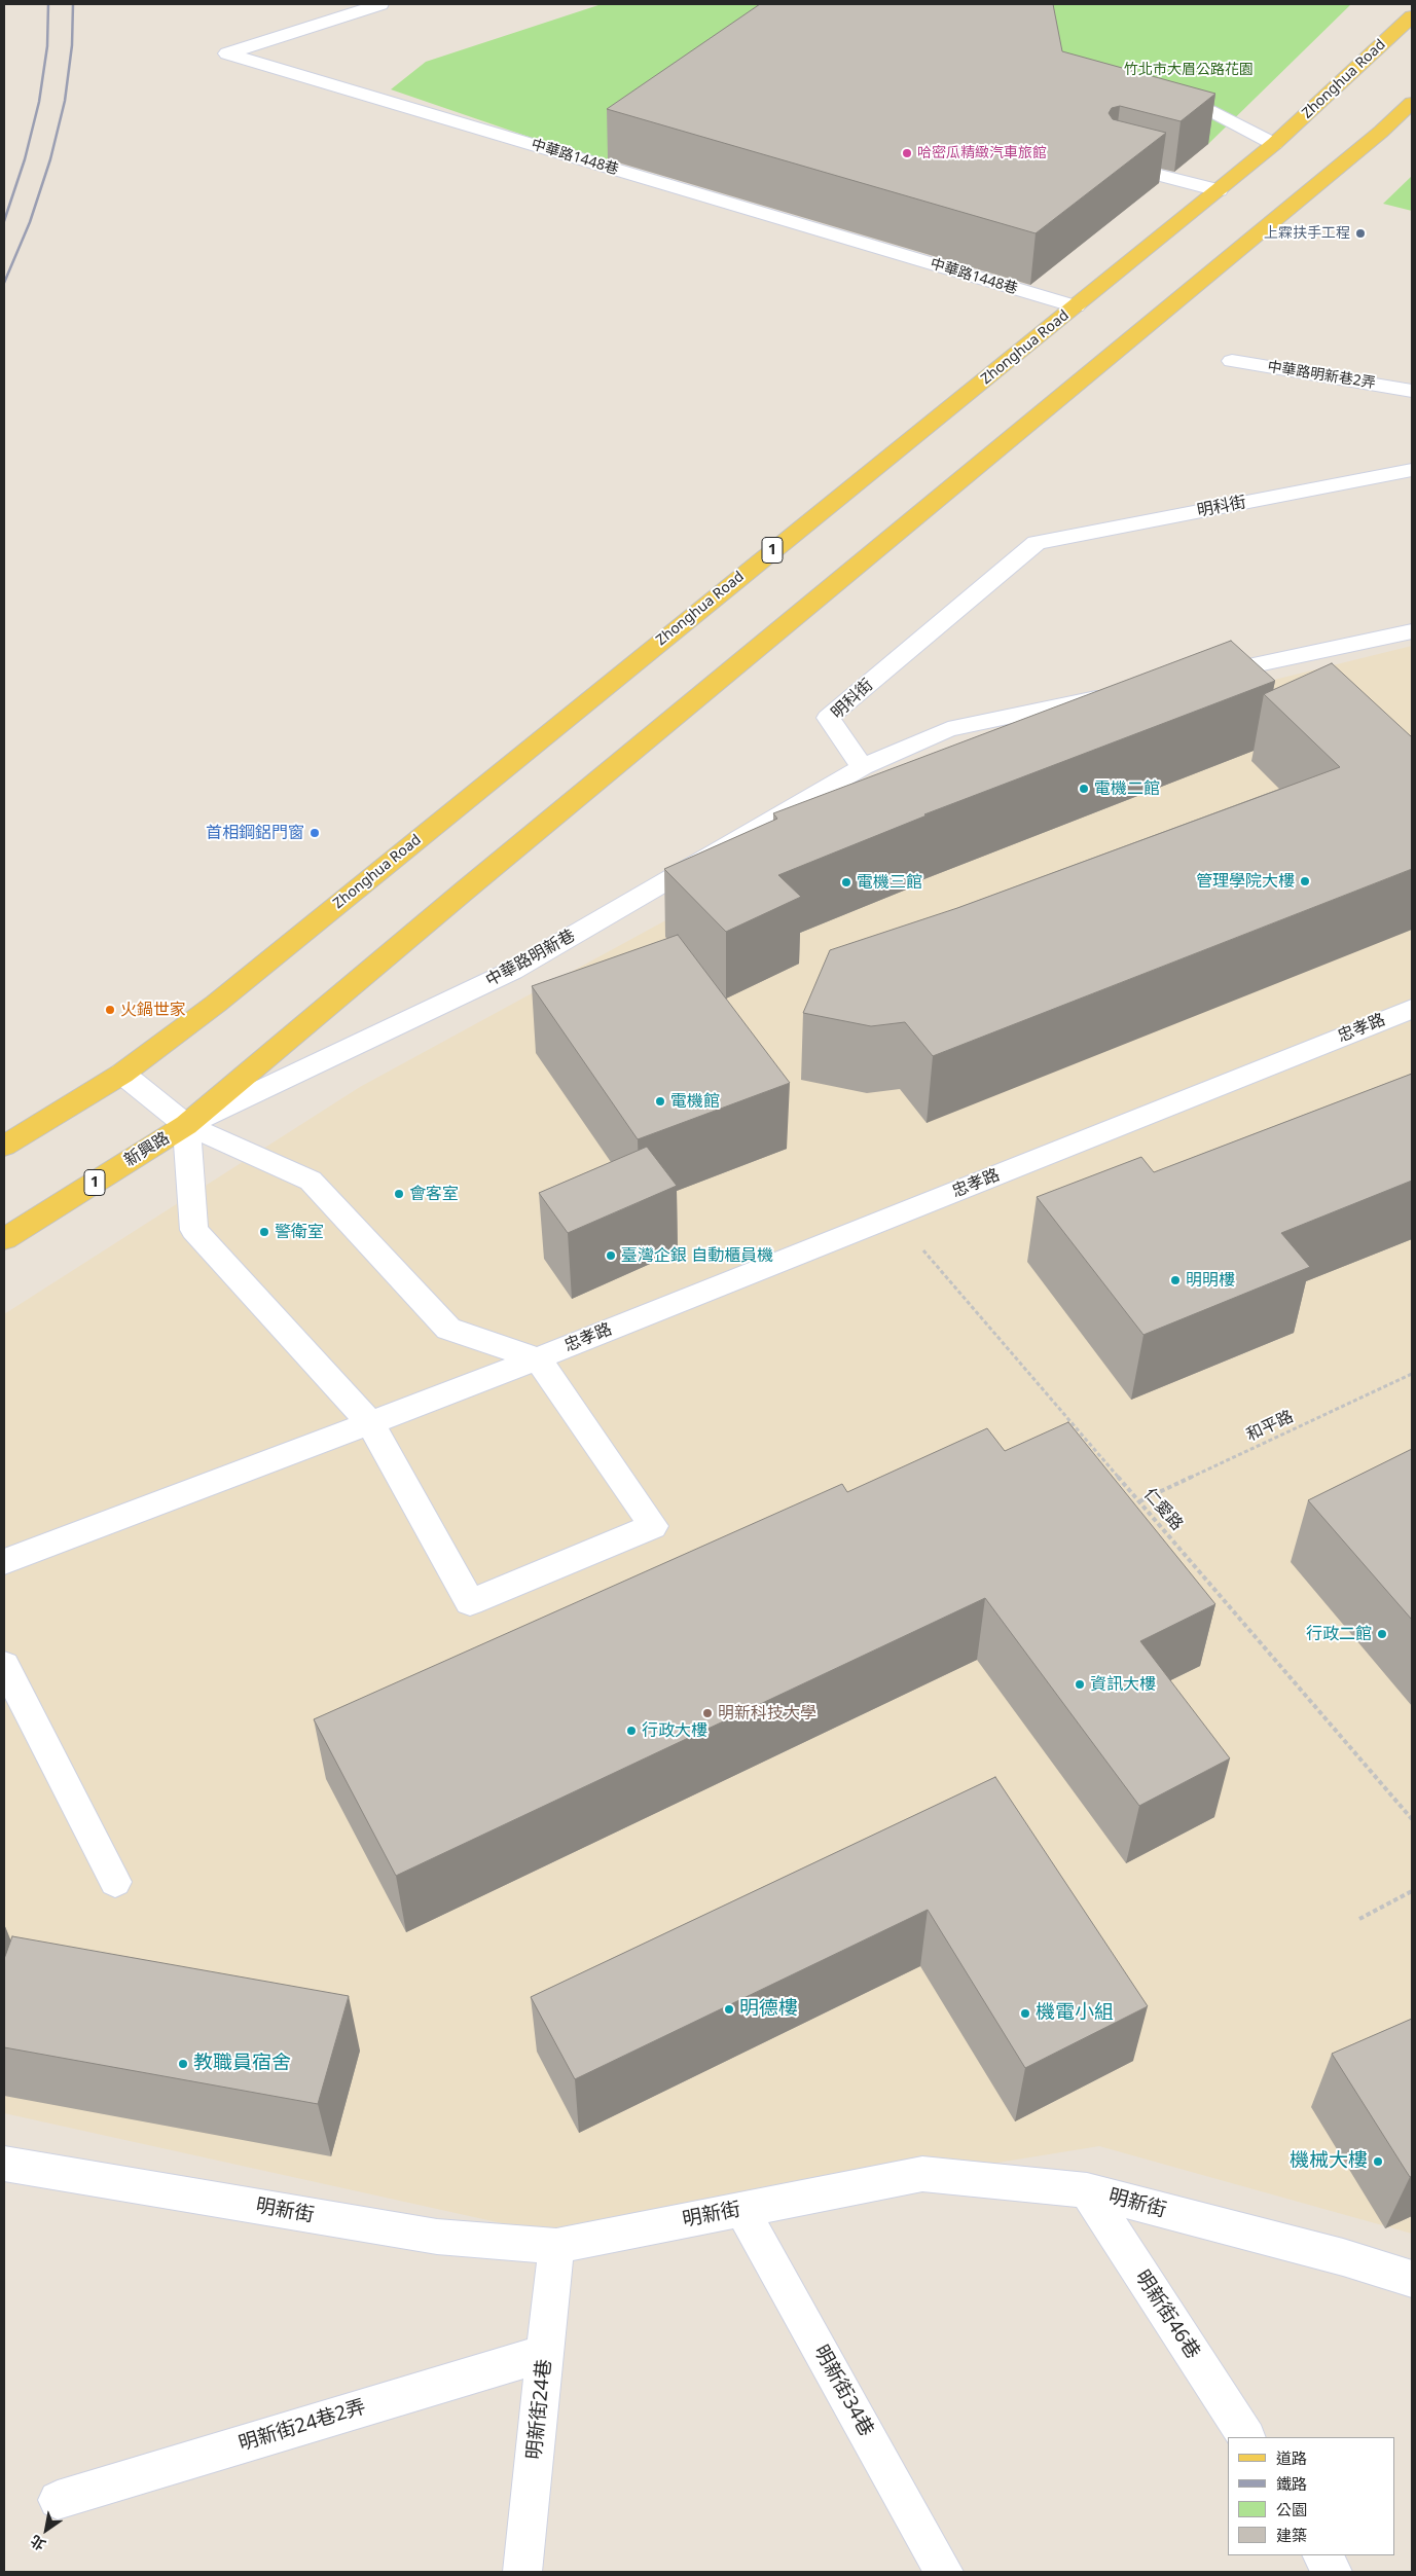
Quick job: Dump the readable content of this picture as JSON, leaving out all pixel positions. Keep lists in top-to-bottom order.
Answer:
{
  "streets": {
    "main road": ["Zhonghua Road", "1", "新興路"],
    "street": [
      "中華路1448巷",
      "中華路明新巷2弄",
      "明科街",
      "中華路明新巷",
      "忠孝路",
      "明新街",
      "明新街46巷",
      "明新街34巷",
      "明新街24巷",
      "明新街24巷2弄"
    ],
    "path": ["和平路", "仁愛路"]
  },
  "crossings": [
    ["Zhonghua Road", "中華路1448巷"],
    ["Zhonghua Road", "1"],
    ["明科街", "中華路明新巷"],
    ["1", "中華路明新巷"],
    ["1", "新興路"],
    ["中華路明新巷", "新興路"],
    ["忠孝路", "仁愛路"],
    ["和平路", "仁愛路"],
    ["明新街", "明新街46巷"],
    ["明新街", "明新街34巷"],
    ["明新街", "明新街24巷"],
    ["明新街24巷", "明新街24巷2弄"]
  ],
  "parks": ["竹北市大眉公路花園"],
  "places": [
    "哈密瓜精緻汽車旅館",
    "上霖扶手工程",
    "電機二館",
    "首相鋼鋁門窗",
    "管理學院大樓",
    "電機三館",
    "火鍋世家",
    "電機館",
    "會客室",
    "警衛室",
    "臺灣企銀 自動櫃員機",
    "明明樓",
    "行政二館",
    "資訊大樓",
    "明新科技大學",
    "行政大樓",
    "明德樓",
    "機電小組",
    "教職員宿舍",
    "機械大樓"
  ],
  "legend": [
    "道路",
    "鐵路",
    "公園",
    "建築"
  ],
  "north": "bottom left"
}
